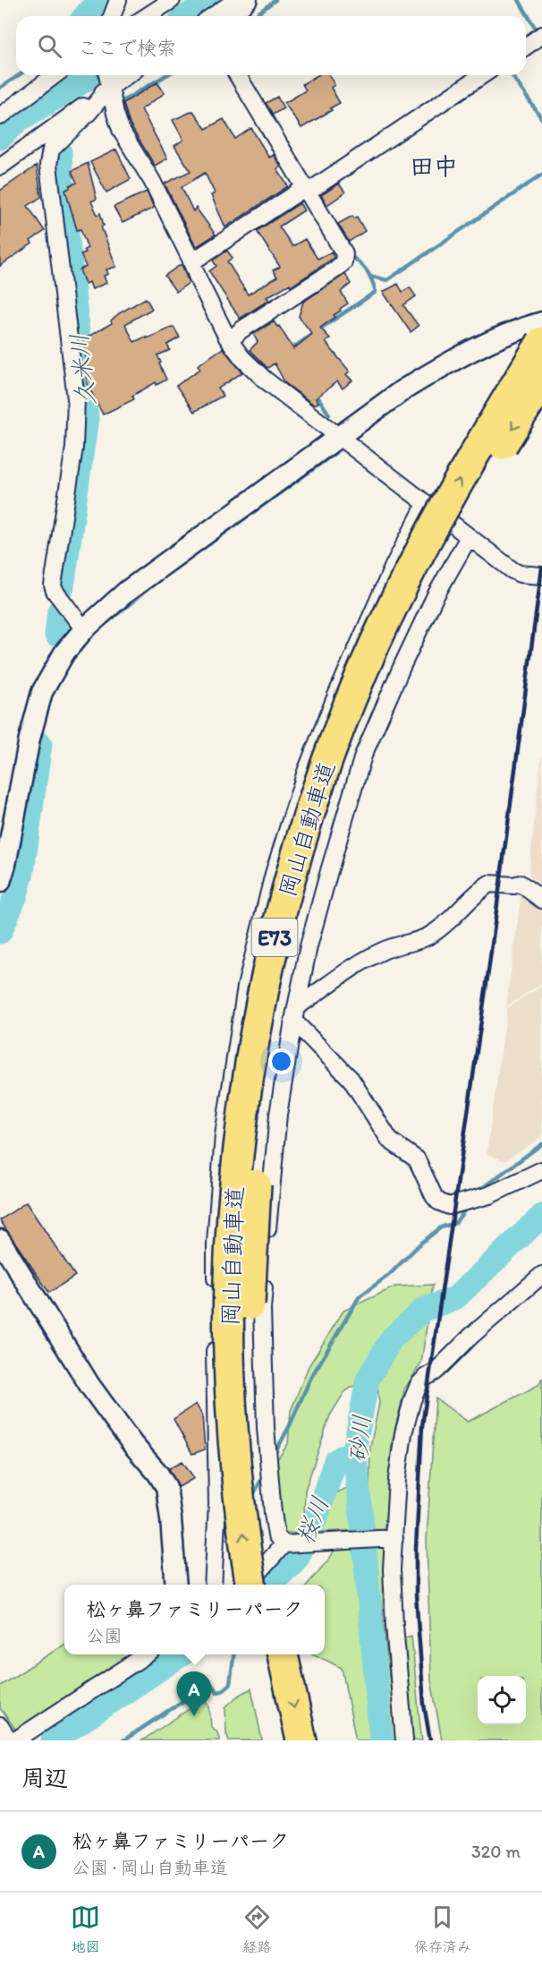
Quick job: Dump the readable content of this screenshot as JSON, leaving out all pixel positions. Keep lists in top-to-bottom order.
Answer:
{
  "streets": {
    "highway": ["岡山自動車道", "E73"]
  },
  "districts": ["田中"],
  "water": ["久米川", "砂川", "桜川"],
  "page": {
    "search": "ここで検索",
    "popup": ["松ヶ鼻ファミリーパーク", "公園"],
    "pins": "A",
    "heading": "周辺",
    "list": [
      {
        "mark": "A",
        "name": "松ヶ鼻ファミリーパーク",
        "note": "公園 · 岡山自動車道",
        "value": "320 m"
      }
    ],
    "nav": ["地図", "経路", "保存済み"]
  }
}
